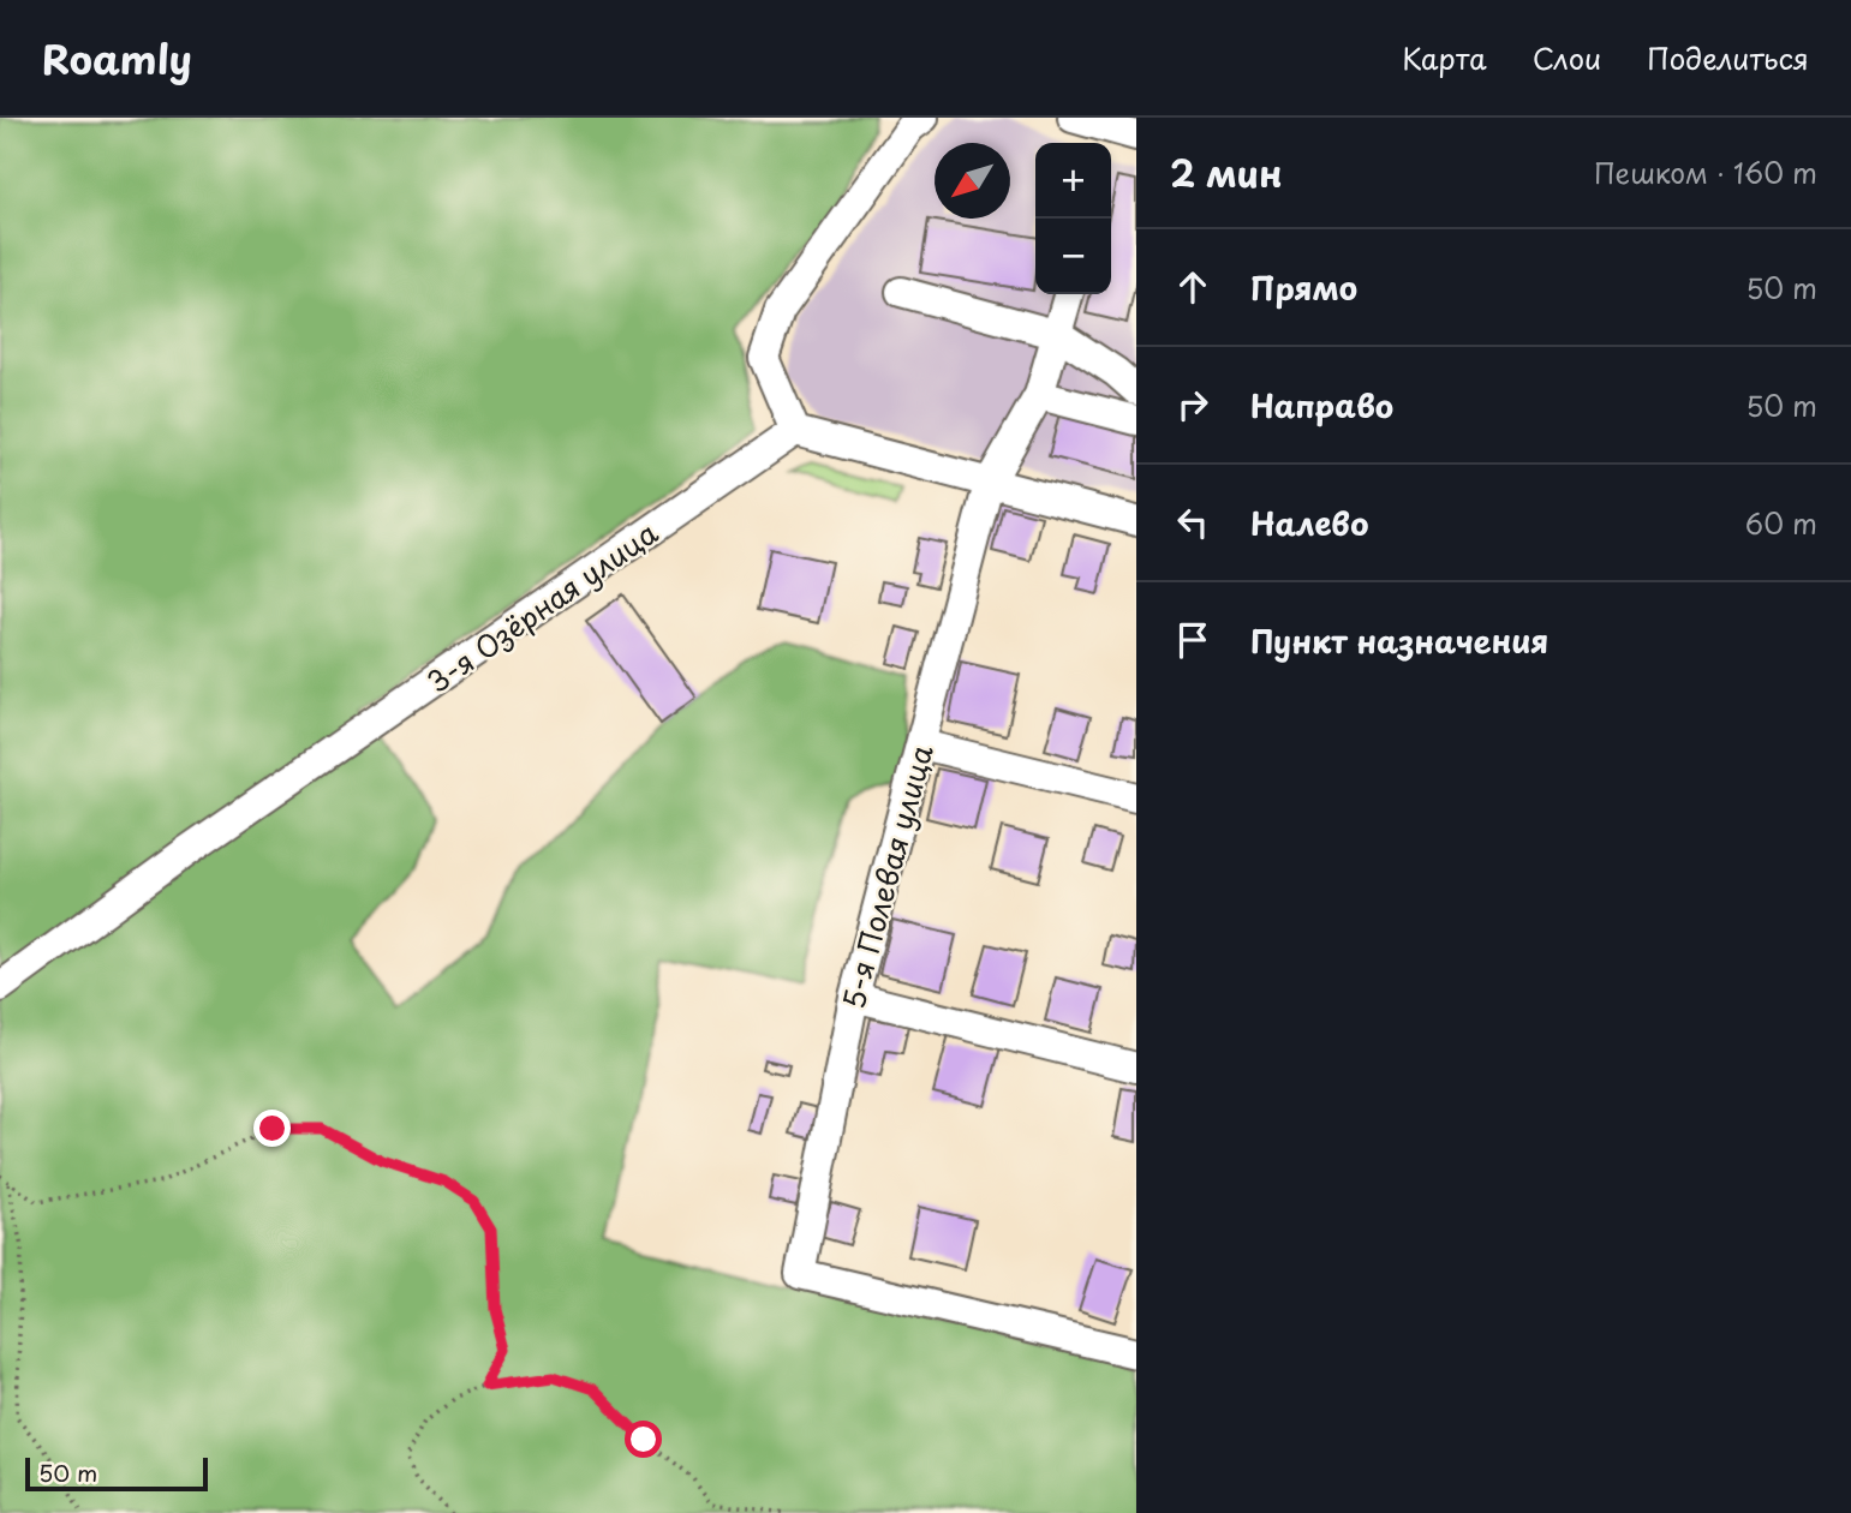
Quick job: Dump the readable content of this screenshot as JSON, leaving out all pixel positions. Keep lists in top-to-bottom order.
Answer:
{
  "streets": {
    "street": ["3-я Озёрная улица", "5-я Полевая улица"]
  },
  "scale_bar": "50 m",
  "north": "bottom left",
  "page": {
    "header": "Roamly",
    "nav": ["Карта", "Слои", "Поделиться"],
    "heading": ["2 мин", "Пешком · 160 m"],
    "map_buttons": ["+", "−"],
    "list": [
      ["Прямо", "50 m"],
      ["Направо", "50 m"],
      ["Налево", "60 m"],
      "Пункт назначения"
    ],
    "scale": "50 m"
  }
}
